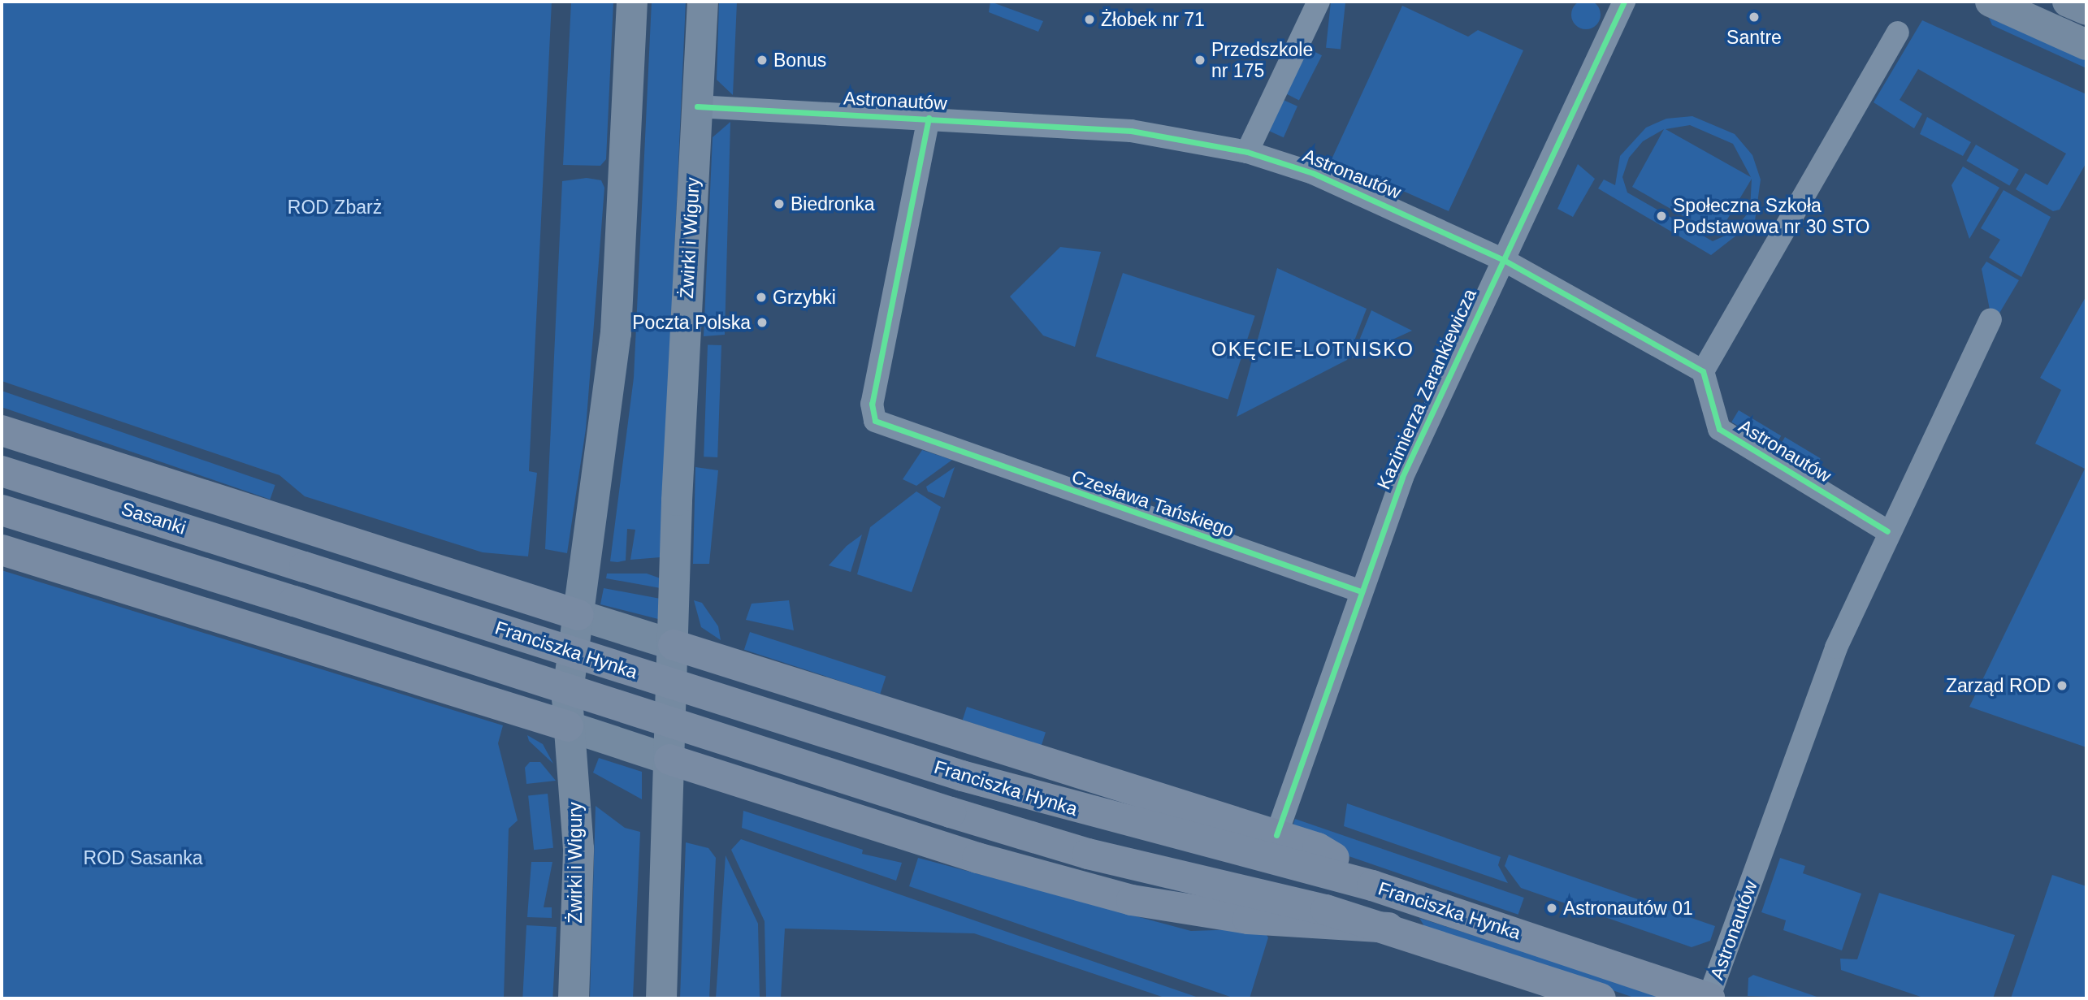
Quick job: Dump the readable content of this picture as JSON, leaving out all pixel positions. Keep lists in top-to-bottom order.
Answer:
{
  "streets": {
    "main road": ["Żwirki i Wigury", "Sasanki", "Franciszka Hynka"],
    "street": ["Astronautów", "Kazimierza Zarankiewicza", "Czesława Tańskiego"]
  },
  "crossings": [
    ["Astronautów", "Żwirki i Wigury"],
    ["Astronautów", "Kazimierza Zarankiewicza"],
    ["Astronautów", "Czesława Tańskiego"],
    ["Astronautów", "Franciszka Hynka"],
    ["Kazimierza Zarankiewicza", "Czesława Tańskiego"],
    ["Sasanki", "Franciszka Hynka"]
  ],
  "districts": ["OKĘCIE-LOTNISKO"],
  "parks": ["ROD Zbarż", "ROD Sasanka"],
  "places": [
    "Santre",
    "Żłobek nr 71",
    "Bonus",
    "Przedszkole nr 175",
    "Biedronka",
    "Społeczna Szkoła Podstawowa nr 30 STO",
    "Grzybki",
    "Poczta Polska",
    "Zarząd ROD",
    "Astronautów 01"
  ]
}
